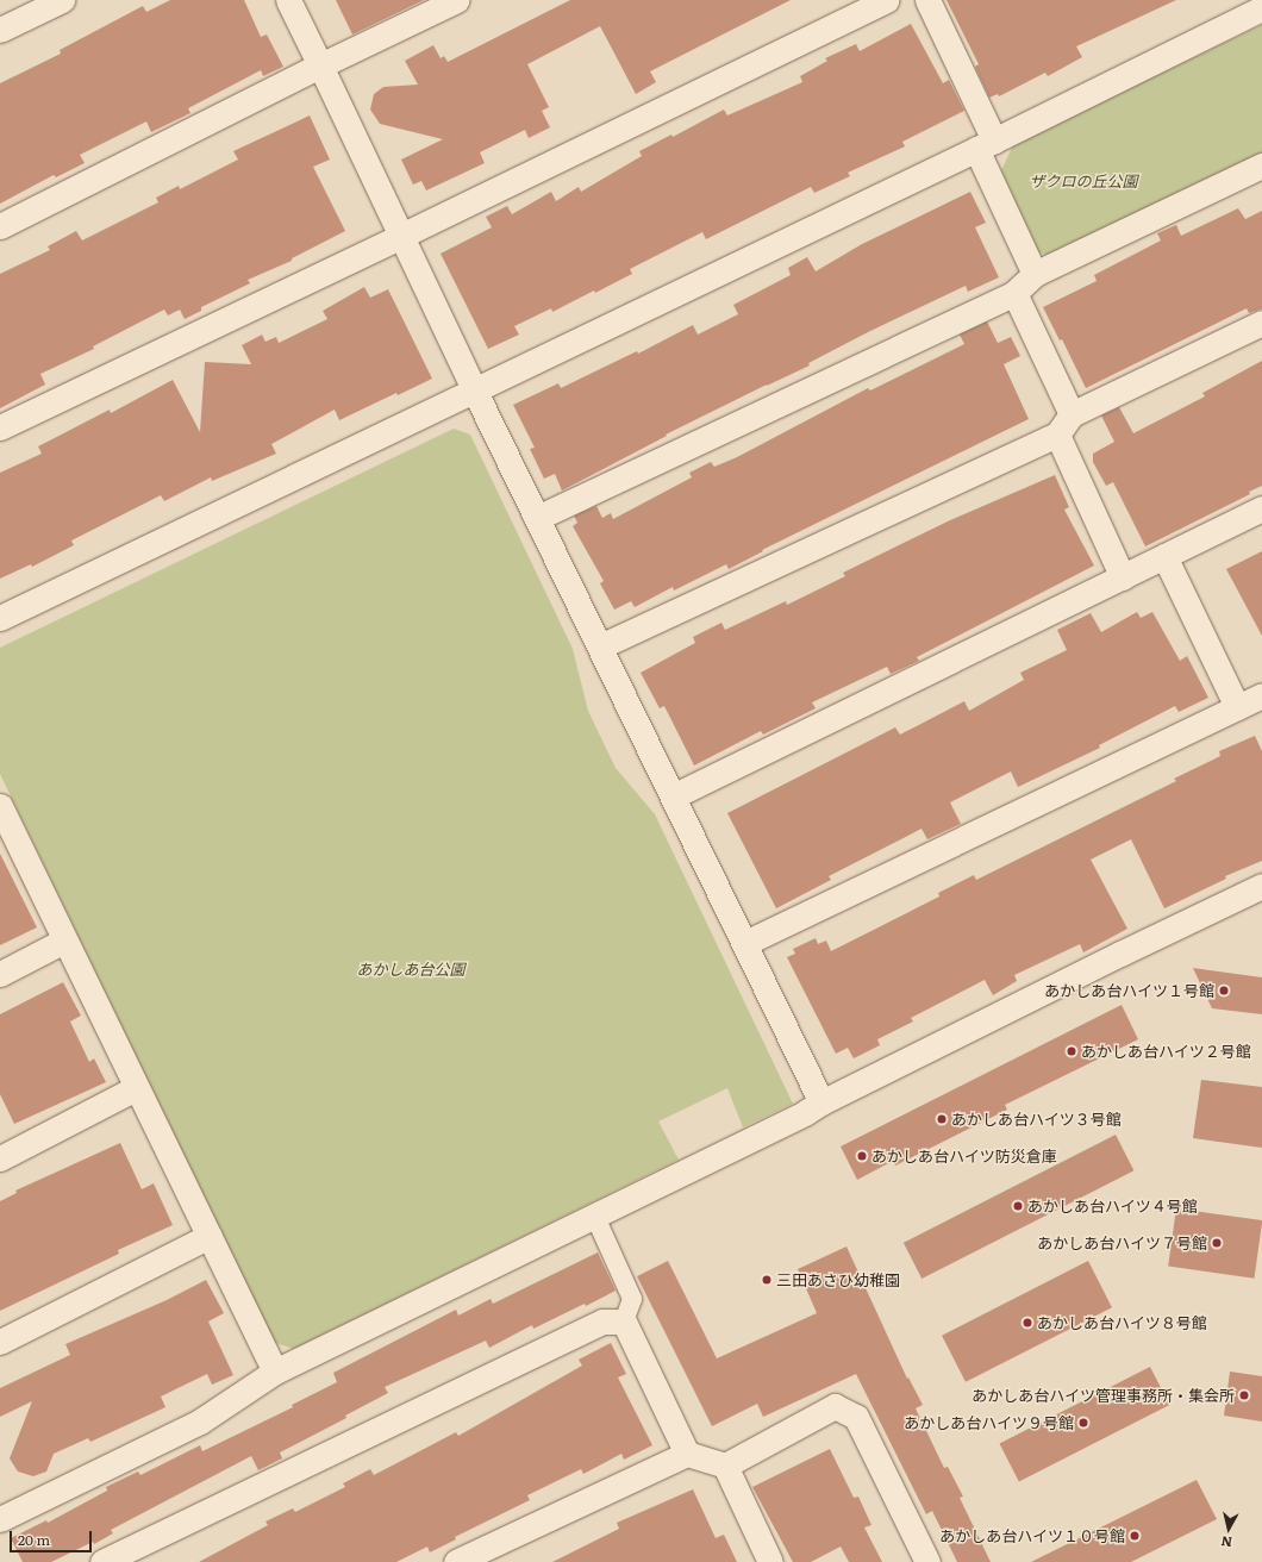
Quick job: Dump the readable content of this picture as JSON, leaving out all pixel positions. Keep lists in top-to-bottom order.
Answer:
{
  "parks": ["ザクロの丘公園", "あかしあ台公園"],
  "places": [
    "あかしあ台ハイツ１号館",
    "あかしあ台ハイツ２号館",
    "あかしあ台ハイツ３号館",
    "あかしあ台ハイツ防災倉庫",
    "あかしあ台ハイツ４号館",
    "あかしあ台ハイツ７号館",
    "三田あさひ幼稚園",
    "あかしあ台ハイツ８号館",
    "あかしあ台ハイツ管理事務所・集会所",
    "あかしあ台ハイツ９号館",
    "あかしあ台ハイツ１０号館"
  ],
  "scale_bar": "20 m",
  "north": "bottom"
}
